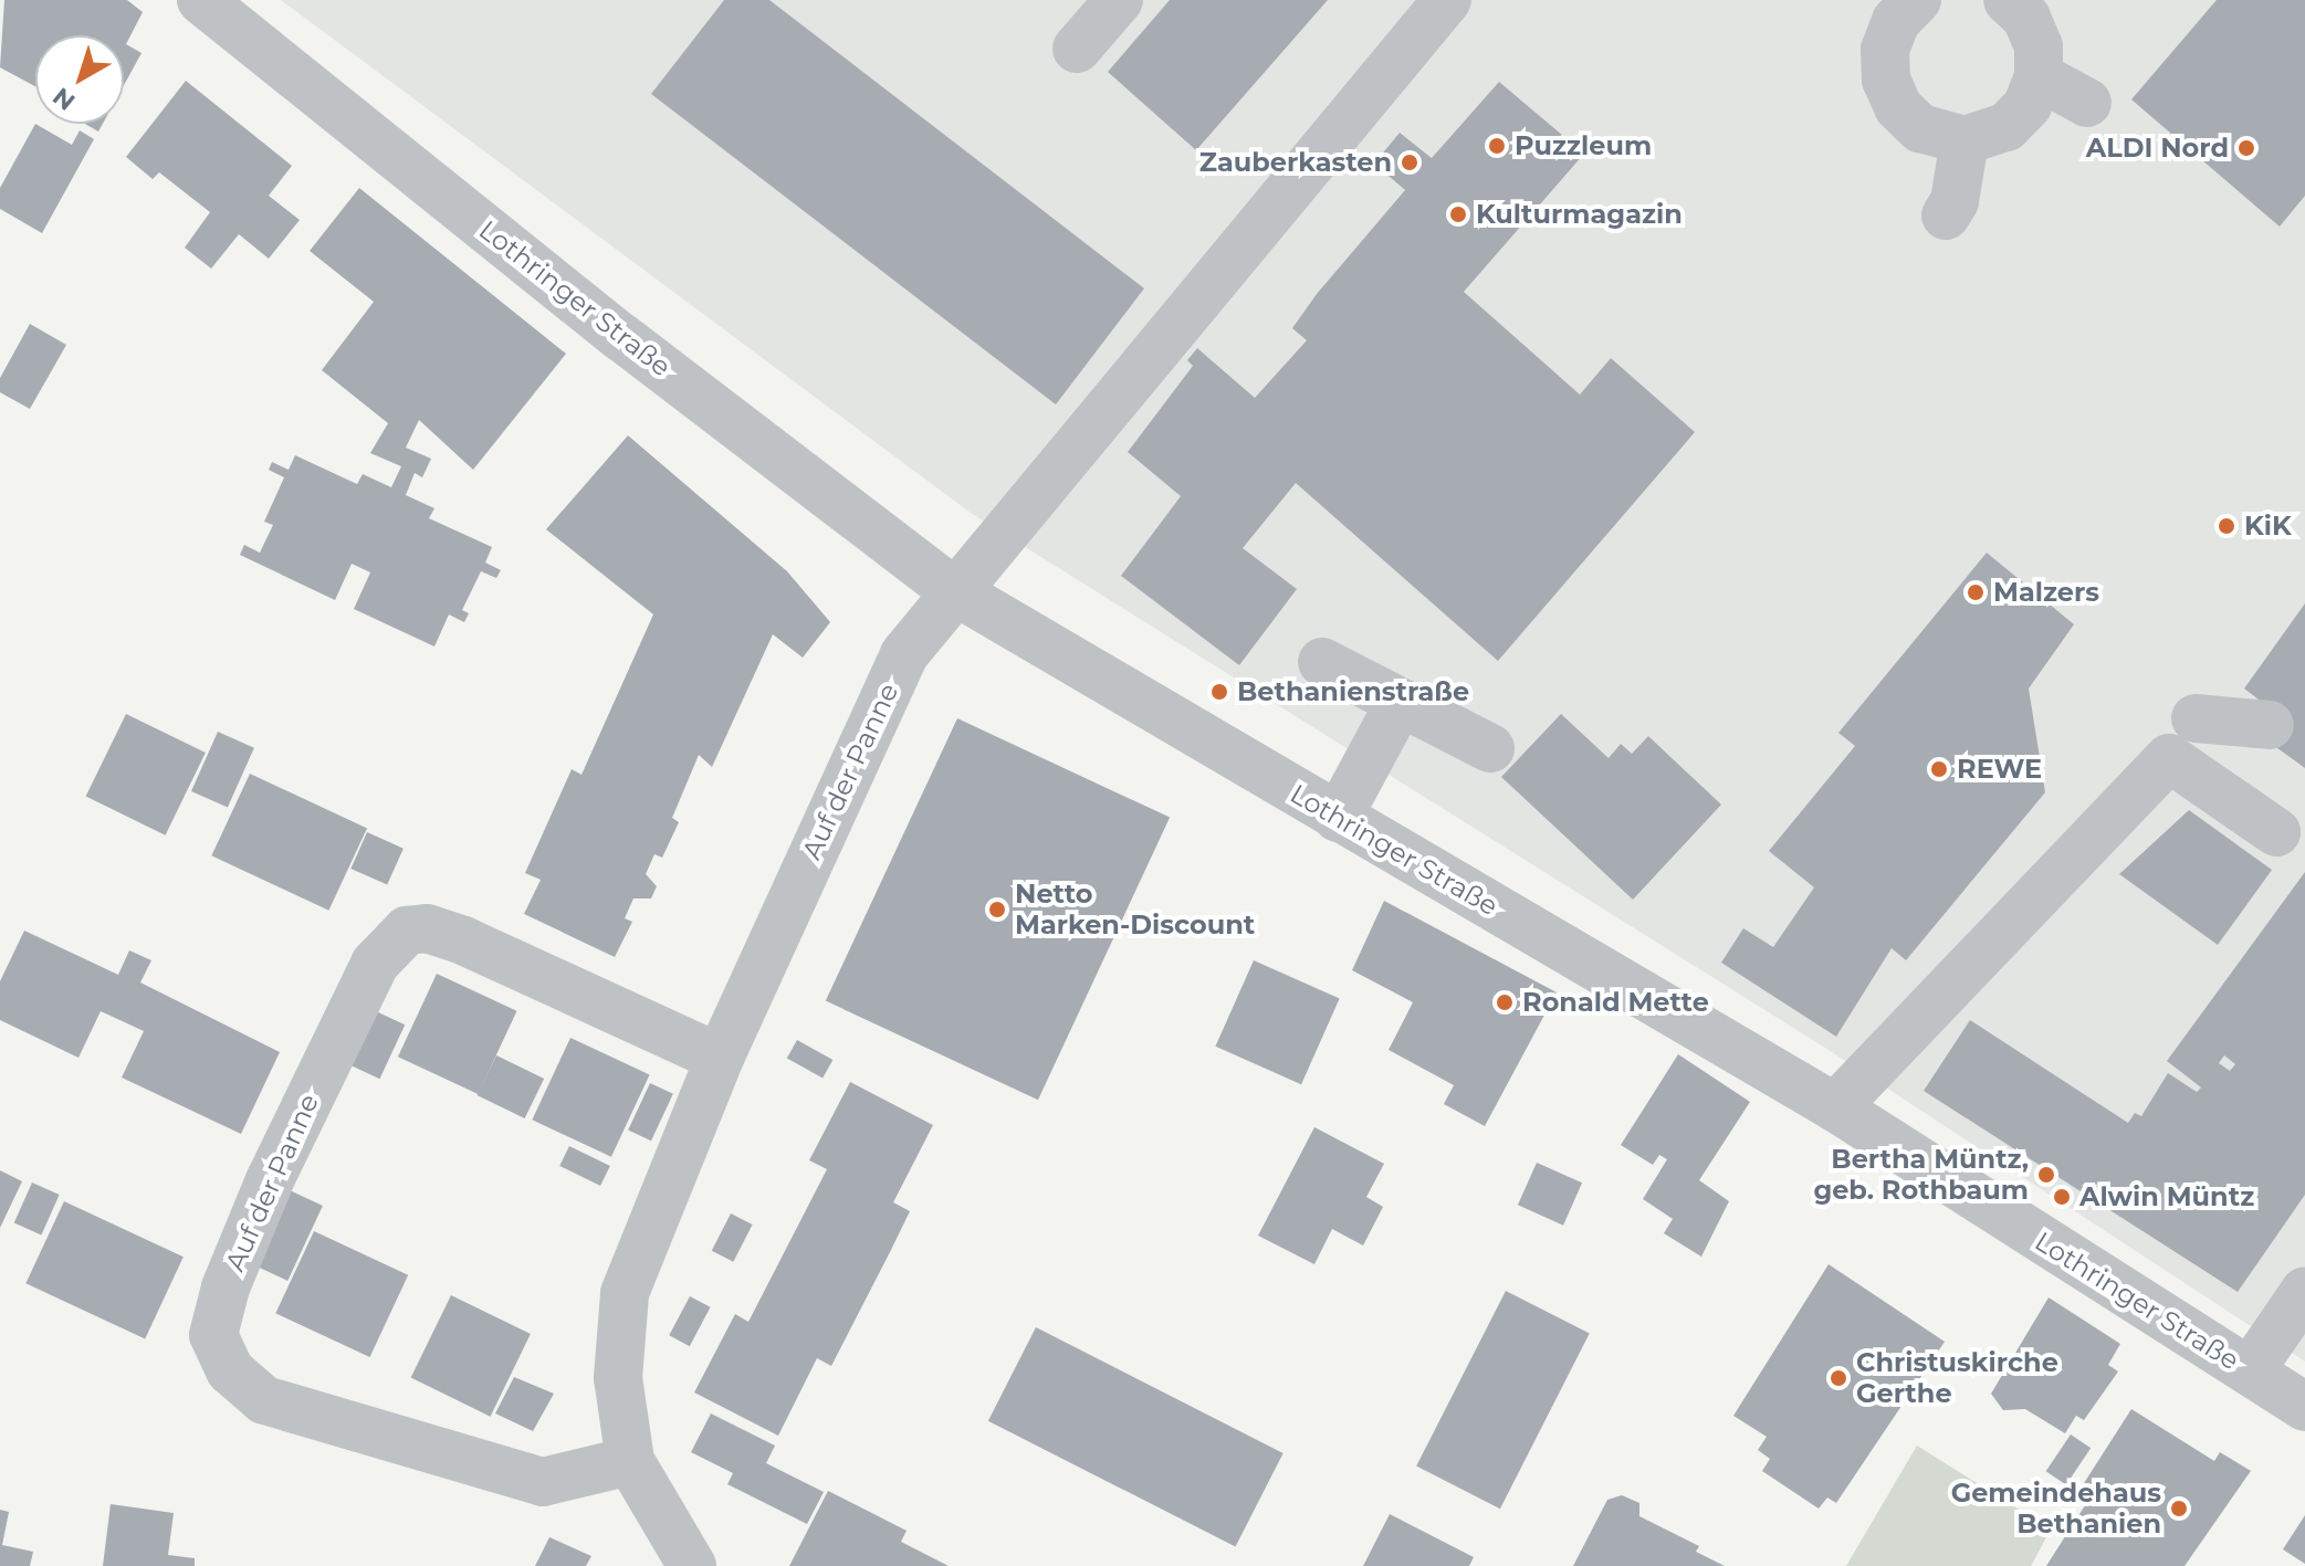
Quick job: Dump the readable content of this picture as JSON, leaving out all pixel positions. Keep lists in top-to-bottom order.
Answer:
{
  "streets": {
    "street": ["Lothringer Straße", "Auf der Panne"]
  },
  "crossings": [
    ["Lothringer Straße", "Auf der Panne"]
  ],
  "places": [
    "Puzzleum",
    "ALDI Nord",
    "Zauberkasten",
    "Kulturmagazin",
    "KiK",
    "Malzers",
    "Bethanienstraße",
    "REWE",
    "Netto Marken-Discount",
    "Ronald Mette",
    "Bertha Müntz, geb. Rothbaum",
    "Alwin Müntz",
    "Christuskirche Gerthe",
    "Gemeindehaus Bethanien"
  ],
  "north": "bottom left"
}
